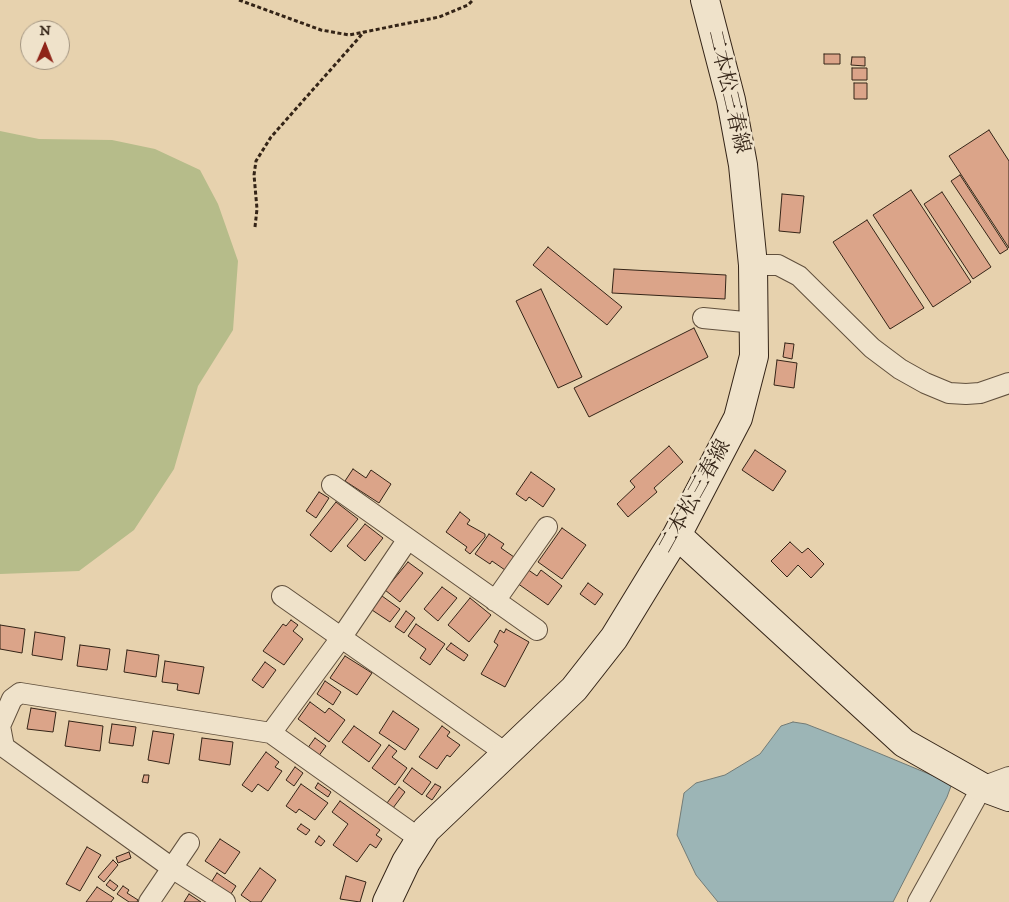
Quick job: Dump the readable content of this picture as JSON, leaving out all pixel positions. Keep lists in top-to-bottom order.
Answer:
{
  "streets": {
    "main road": ["二本松三春線"]
  },
  "north": "top"
}
